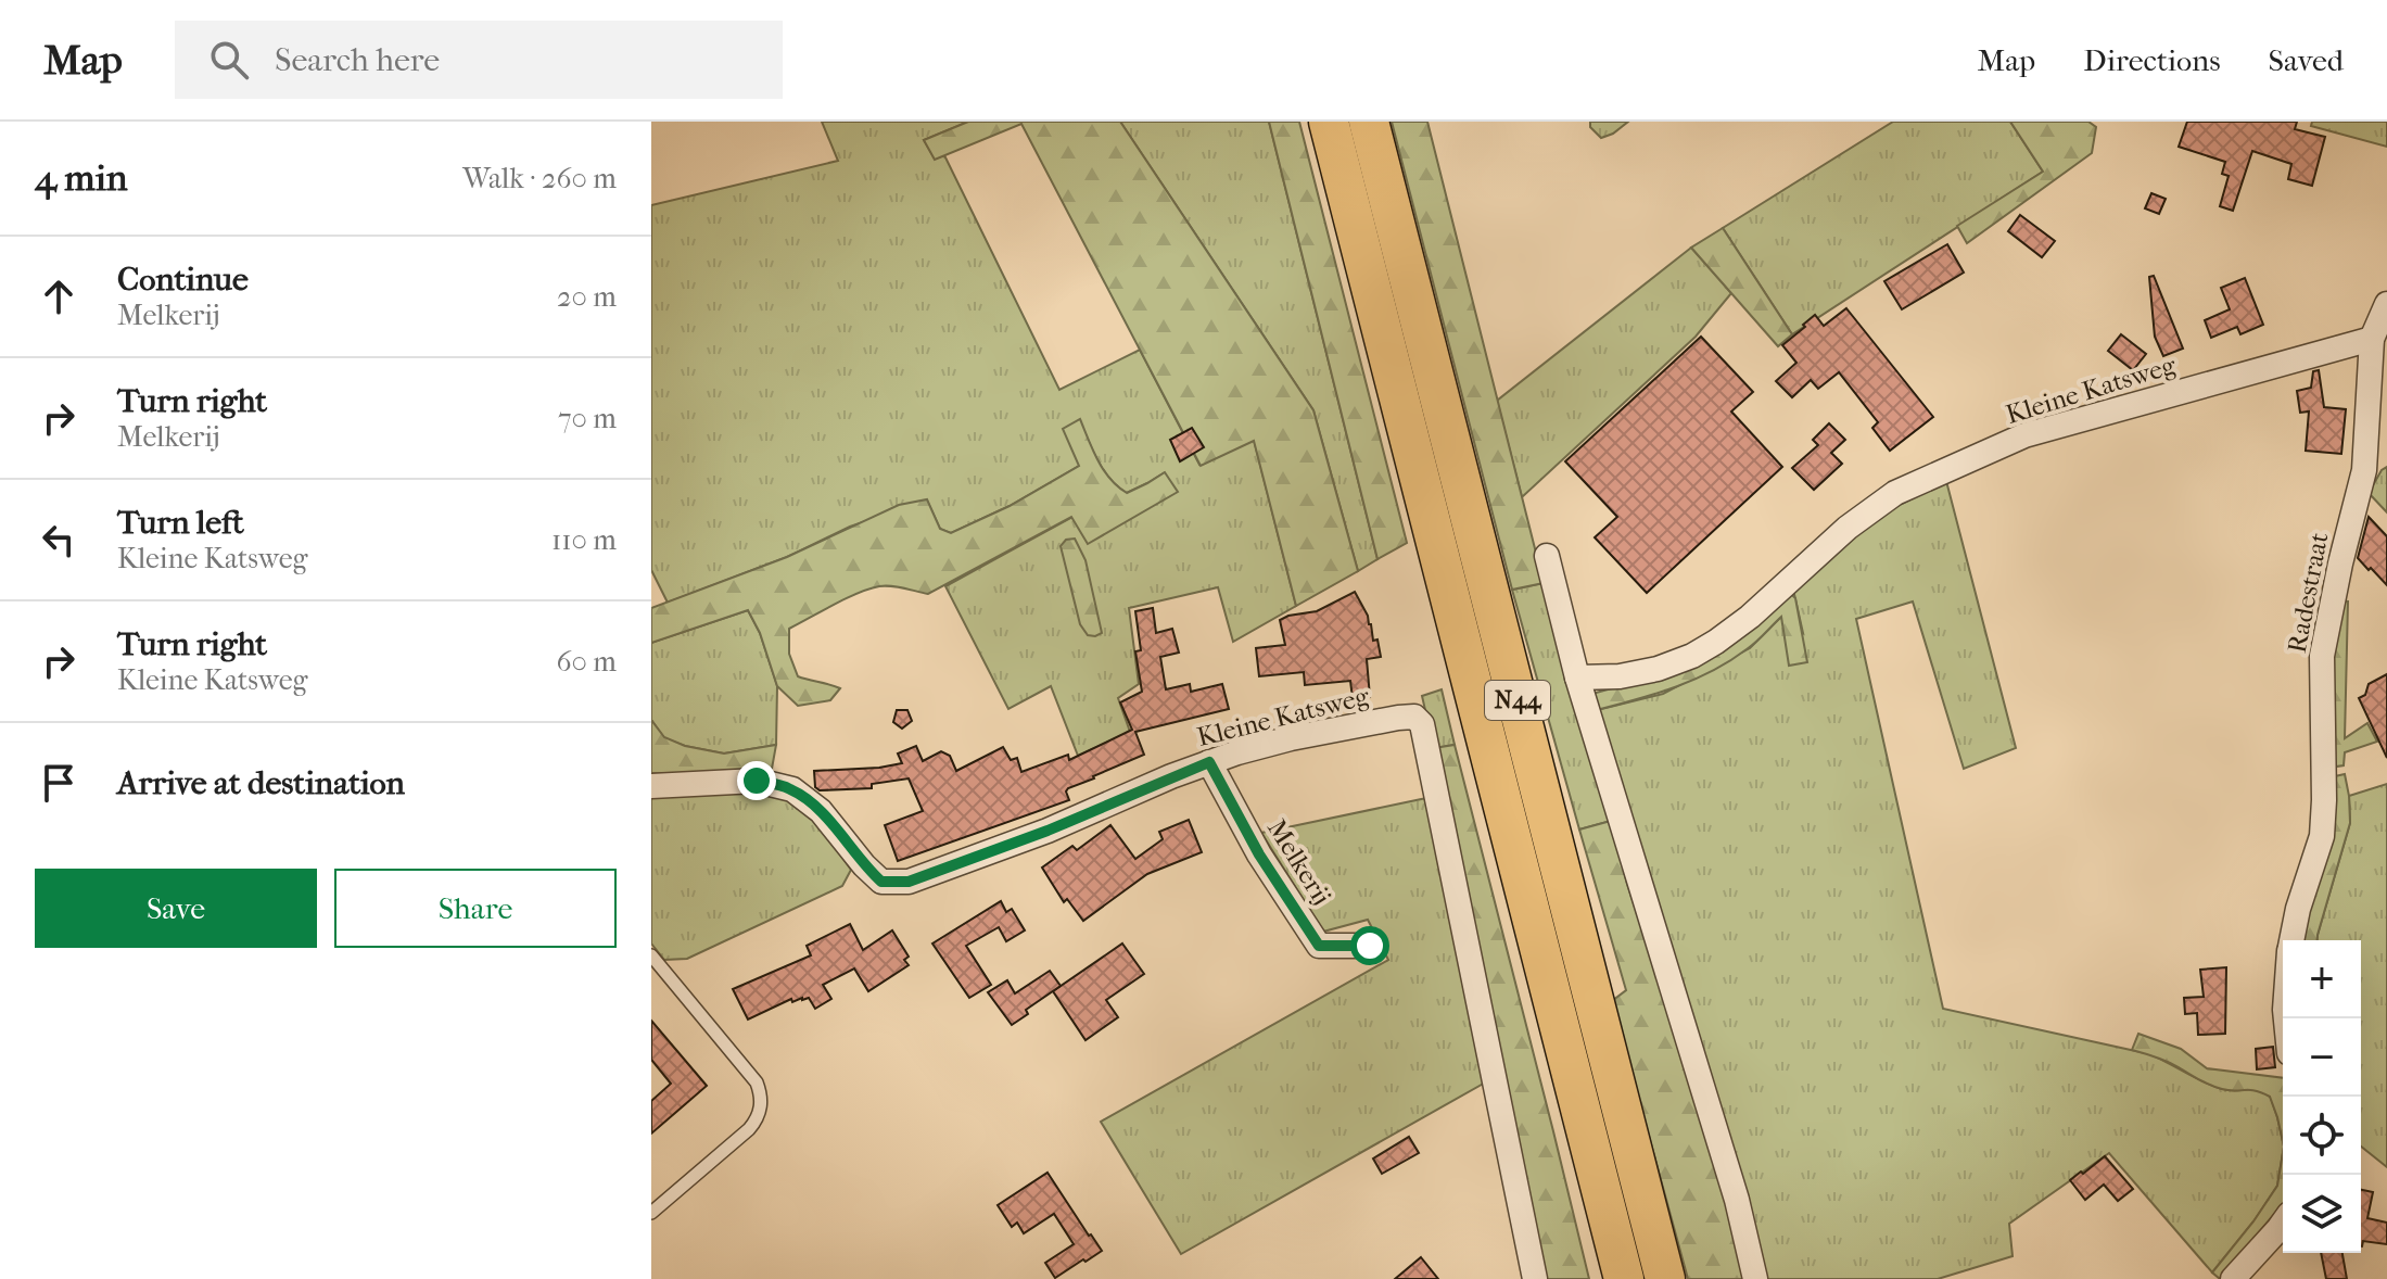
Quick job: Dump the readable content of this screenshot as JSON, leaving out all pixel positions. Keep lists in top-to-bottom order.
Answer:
{
  "streets": {
    "highway": ["N44"],
    "street": ["Kleine Katsweg", "Radestraat", "Melkerij"]
  },
  "crossings": [
    ["Kleine Katsweg", "Radestraat"],
    ["Kleine Katsweg", "Melkerij"]
  ],
  "page": {
    "header": "Map",
    "search": "Search here",
    "nav": ["Map", "Directions", "Saved"],
    "heading": ["4 min", "Walk · 260 m"],
    "list": [
      ["Continue", "Melkerij", "20 m"],
      ["Turn right", "Melkerij", "70 m"],
      ["Turn left", "Kleine Katsweg", "110 m"],
      ["Turn right", "Kleine Katsweg", "60 m"],
      "Arrive at destination"
    ],
    "buttons": ["Save", "Share"],
    "map_buttons": ["+", "−"]
  }
}
